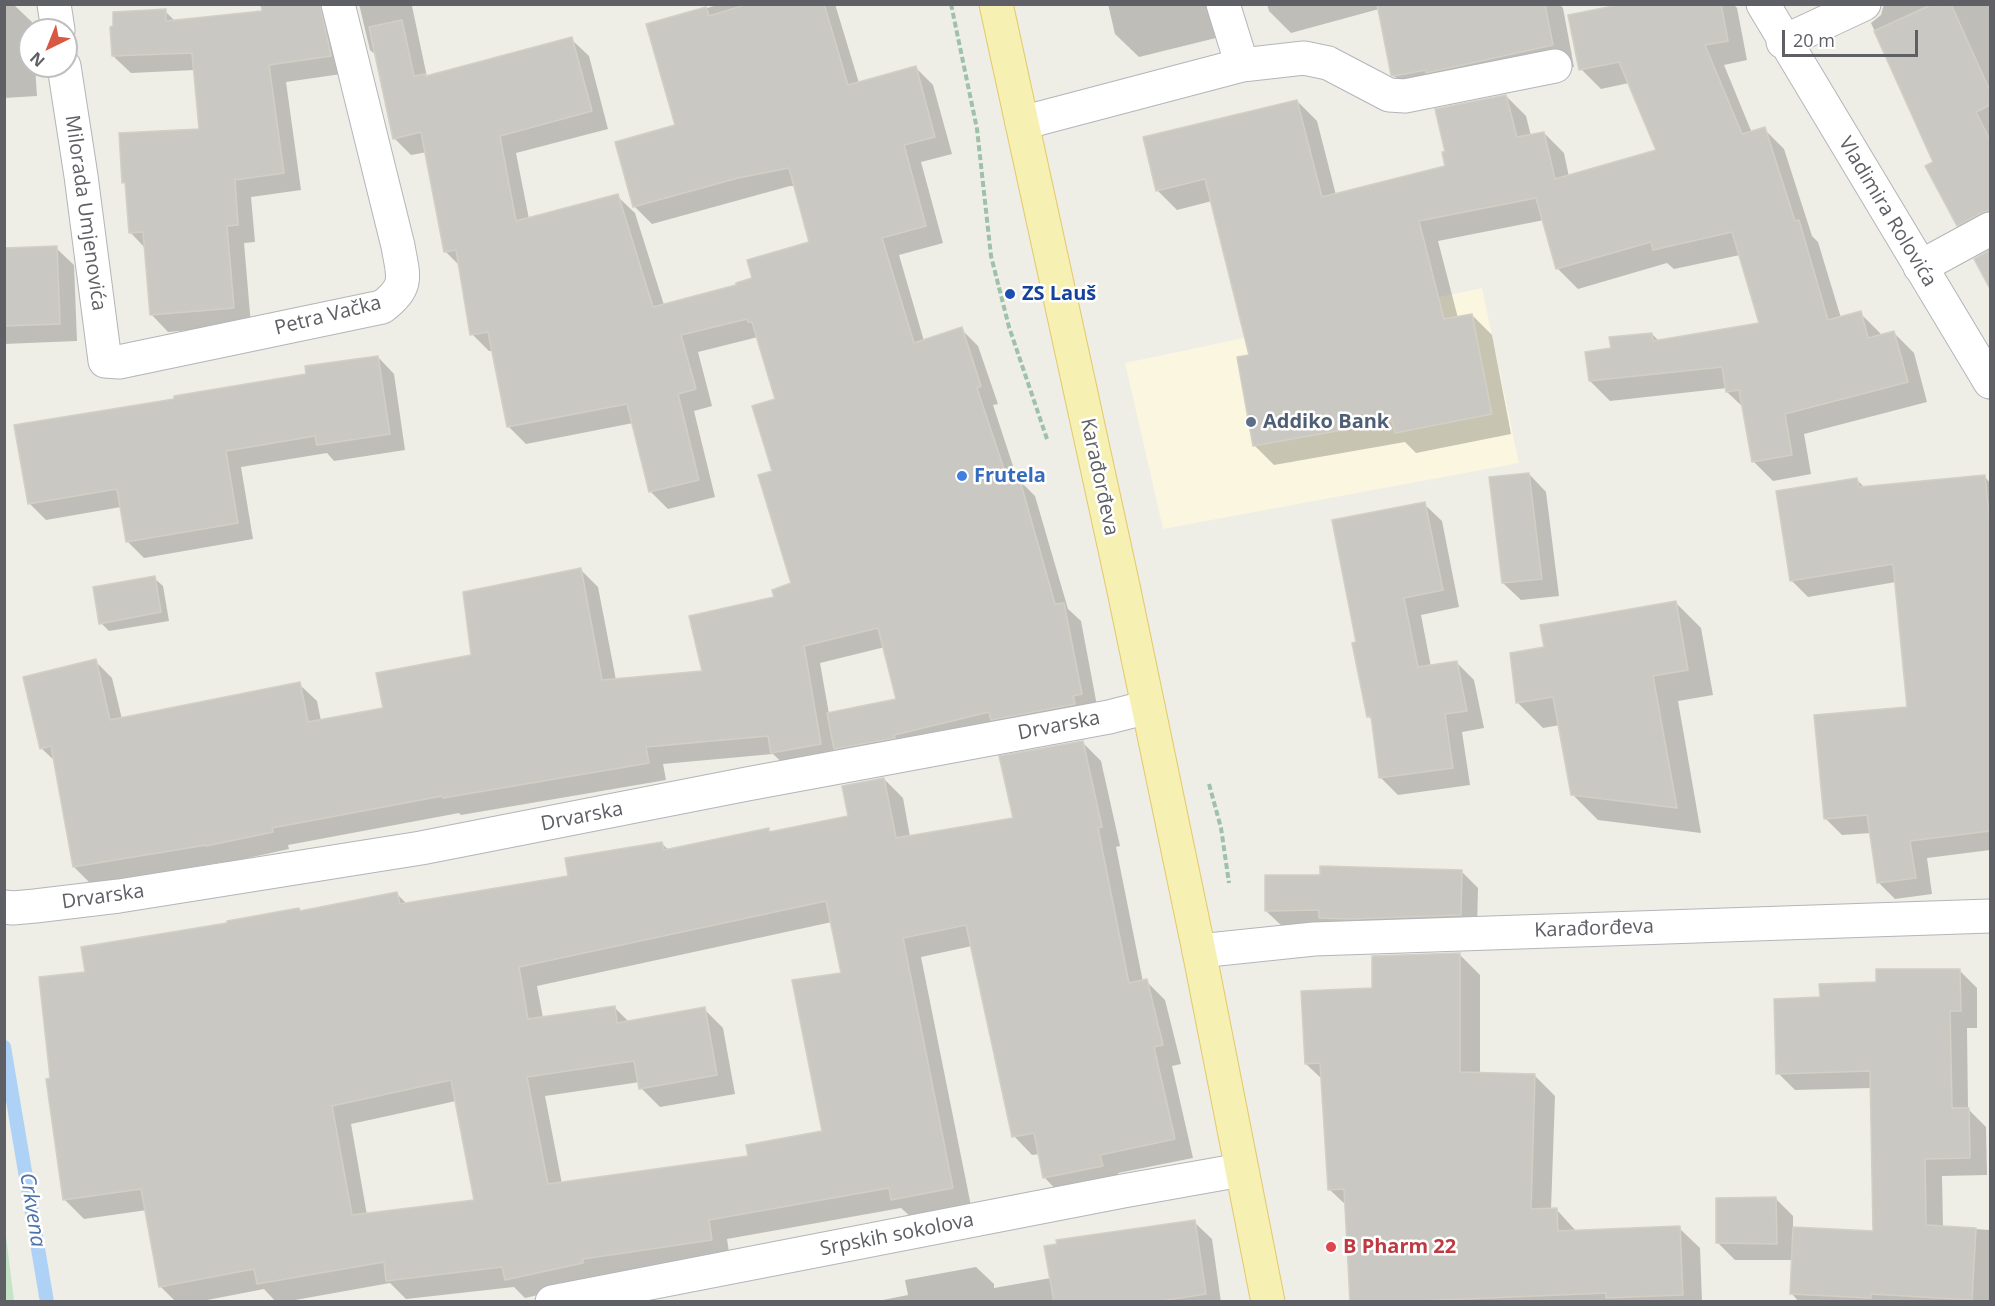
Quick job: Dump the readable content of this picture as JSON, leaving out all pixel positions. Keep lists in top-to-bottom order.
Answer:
{
  "streets": {
    "main road": ["Karađorđeva"],
    "street": [
      "Vladimira Rolovića",
      "Milorada Umjenovića",
      "Petra Vačka",
      "Drvarska",
      "Srpskih sokolova"
    ]
  },
  "crossings": [
    ["Milorada Umjenovića", "Petra Vačka"],
    ["Karađorđeva", "Drvarska"],
    ["Karađorđeva", "Srpskih sokolova"]
  ],
  "water": ["Crkvena"],
  "places": [
    "ZS Lauš",
    "Addiko Bank",
    "Frutela",
    "B Pharm 22"
  ],
  "scale_bar": "20 m",
  "north": "bottom left"
}
